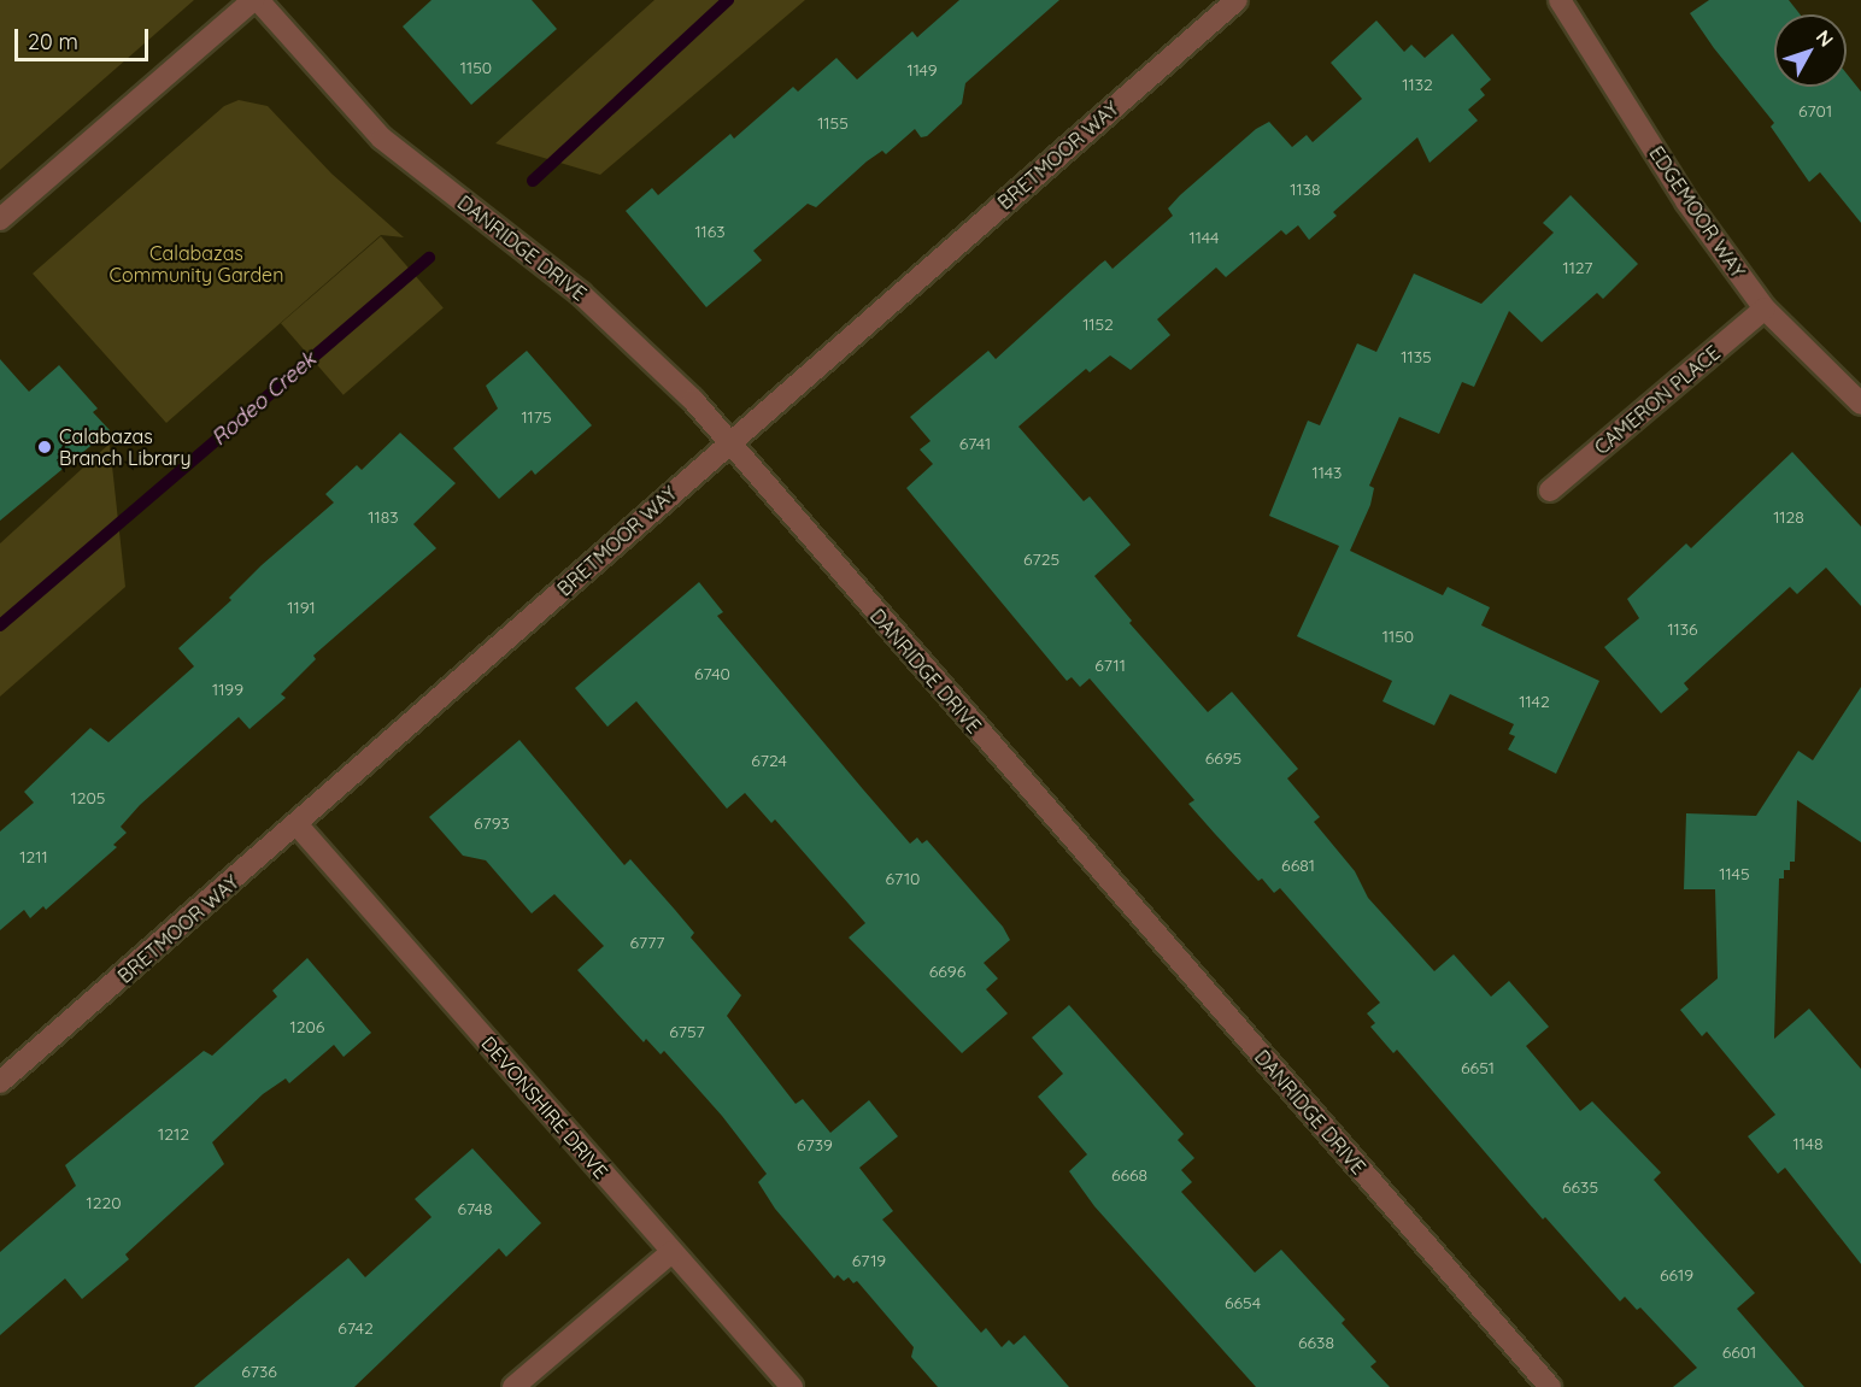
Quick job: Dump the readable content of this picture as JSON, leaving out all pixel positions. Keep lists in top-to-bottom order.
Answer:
{
  "streets": {
    "street": [
      "BRETMOOR WAY",
      "EDGEMOOR WAY",
      "DANRIDGE DRIVE",
      "CAMERON PLACE",
      "DEVONSHIRE DRIVE"
    ]
  },
  "crossings": [
    ["BRETMOOR WAY", "DANRIDGE DRIVE"],
    ["BRETMOOR WAY", "DEVONSHIRE DRIVE"],
    ["EDGEMOOR WAY", "CAMERON PLACE"]
  ],
  "water": ["Rodeo Creek"],
  "parks": ["Calabazas Community Garden"],
  "places": ["Calabazas Branch Library"],
  "house_numbers": [
    "1150",
    "1149",
    "1132",
    "6701",
    "1155",
    "1138",
    "1163",
    "1144",
    "1127",
    "1152",
    "1135",
    "1175",
    "6741",
    "1143",
    "1183",
    "1128",
    "6725",
    "1191",
    "1136",
    "1150",
    "6711",
    "6740",
    "1199",
    "1142",
    "6695",
    "6724",
    "1205",
    "6793",
    "1211",
    "6681",
    "1145",
    "6710",
    "6777",
    "6696",
    "1206",
    "6757",
    "6651",
    "1212",
    "1148",
    "6739",
    "6668",
    "6635",
    "1220",
    "6748",
    "6719",
    "6619",
    "6654",
    "6742",
    "6638",
    "6601",
    "6736"
  ],
  "scale_bar": "20 m",
  "north": "top right"
}
